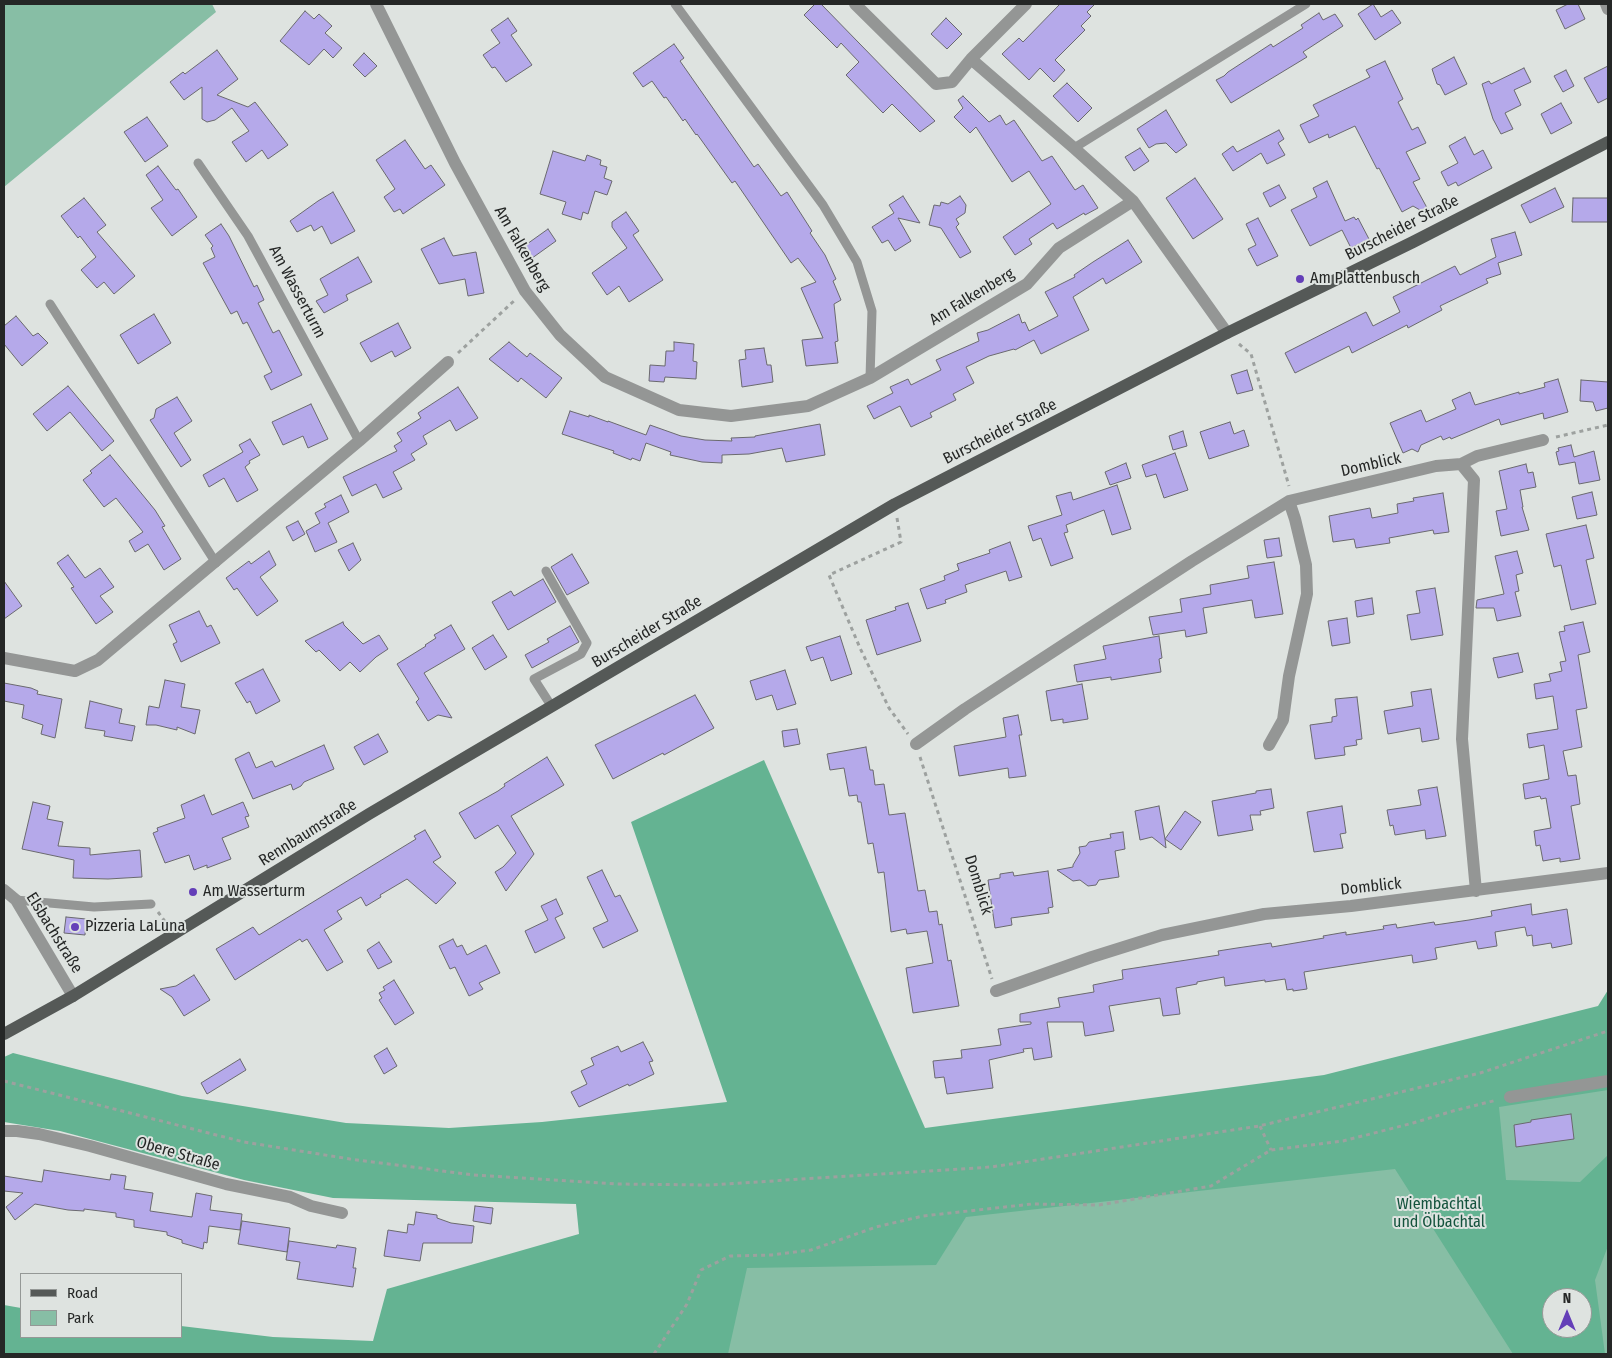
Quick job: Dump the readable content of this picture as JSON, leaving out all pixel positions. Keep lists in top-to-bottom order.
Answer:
{
  "streets": {
    "main road": ["Burscheider Straße", "Rennbaumstraße"],
    "street": [
      "Am Falkenberg",
      "Domblick",
      "Elsbachstraße",
      "Obere Straße"
    ],
    "lane": ["Am Wasserturm"]
  },
  "crossings": [
    ["Burscheider Straße", "Rennbaumstraße"],
    ["Rennbaumstraße", "Elsbachstraße"]
  ],
  "parks": ["Wiembachtal und Ölbachtal"],
  "places": ["Am Plattenbusch", "Am Wasserturm", "Pizzeria LaLuna"],
  "legend": ["Road", "Park"],
  "north": "top"
}
